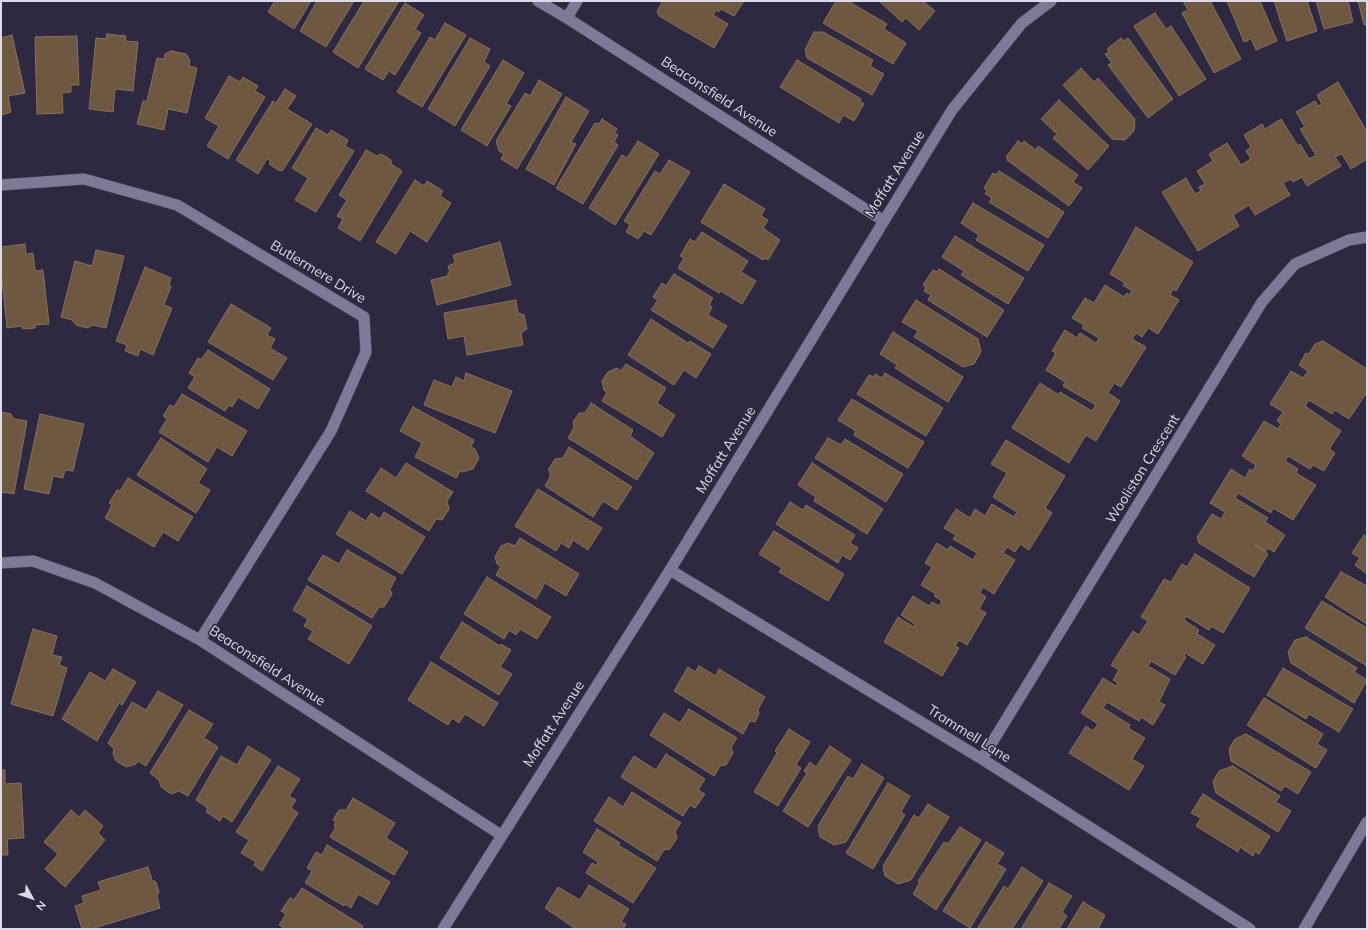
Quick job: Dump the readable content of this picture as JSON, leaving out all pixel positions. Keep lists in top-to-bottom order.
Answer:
{
  "streets": {
    "street": [
      "Beaconsfield Avenue",
      "Moffatt Avenue",
      "Butlermere Drive",
      "Wooliston Crescent",
      "Trammell Lane"
    ]
  },
  "crossings": [
    ["Beaconsfield Avenue", "Moffatt Avenue"],
    ["Beaconsfield Avenue", "Butlermere Drive"],
    ["Moffatt Avenue", "Trammell Lane"],
    ["Wooliston Crescent", "Trammell Lane"]
  ],
  "north": "bottom right"
}
